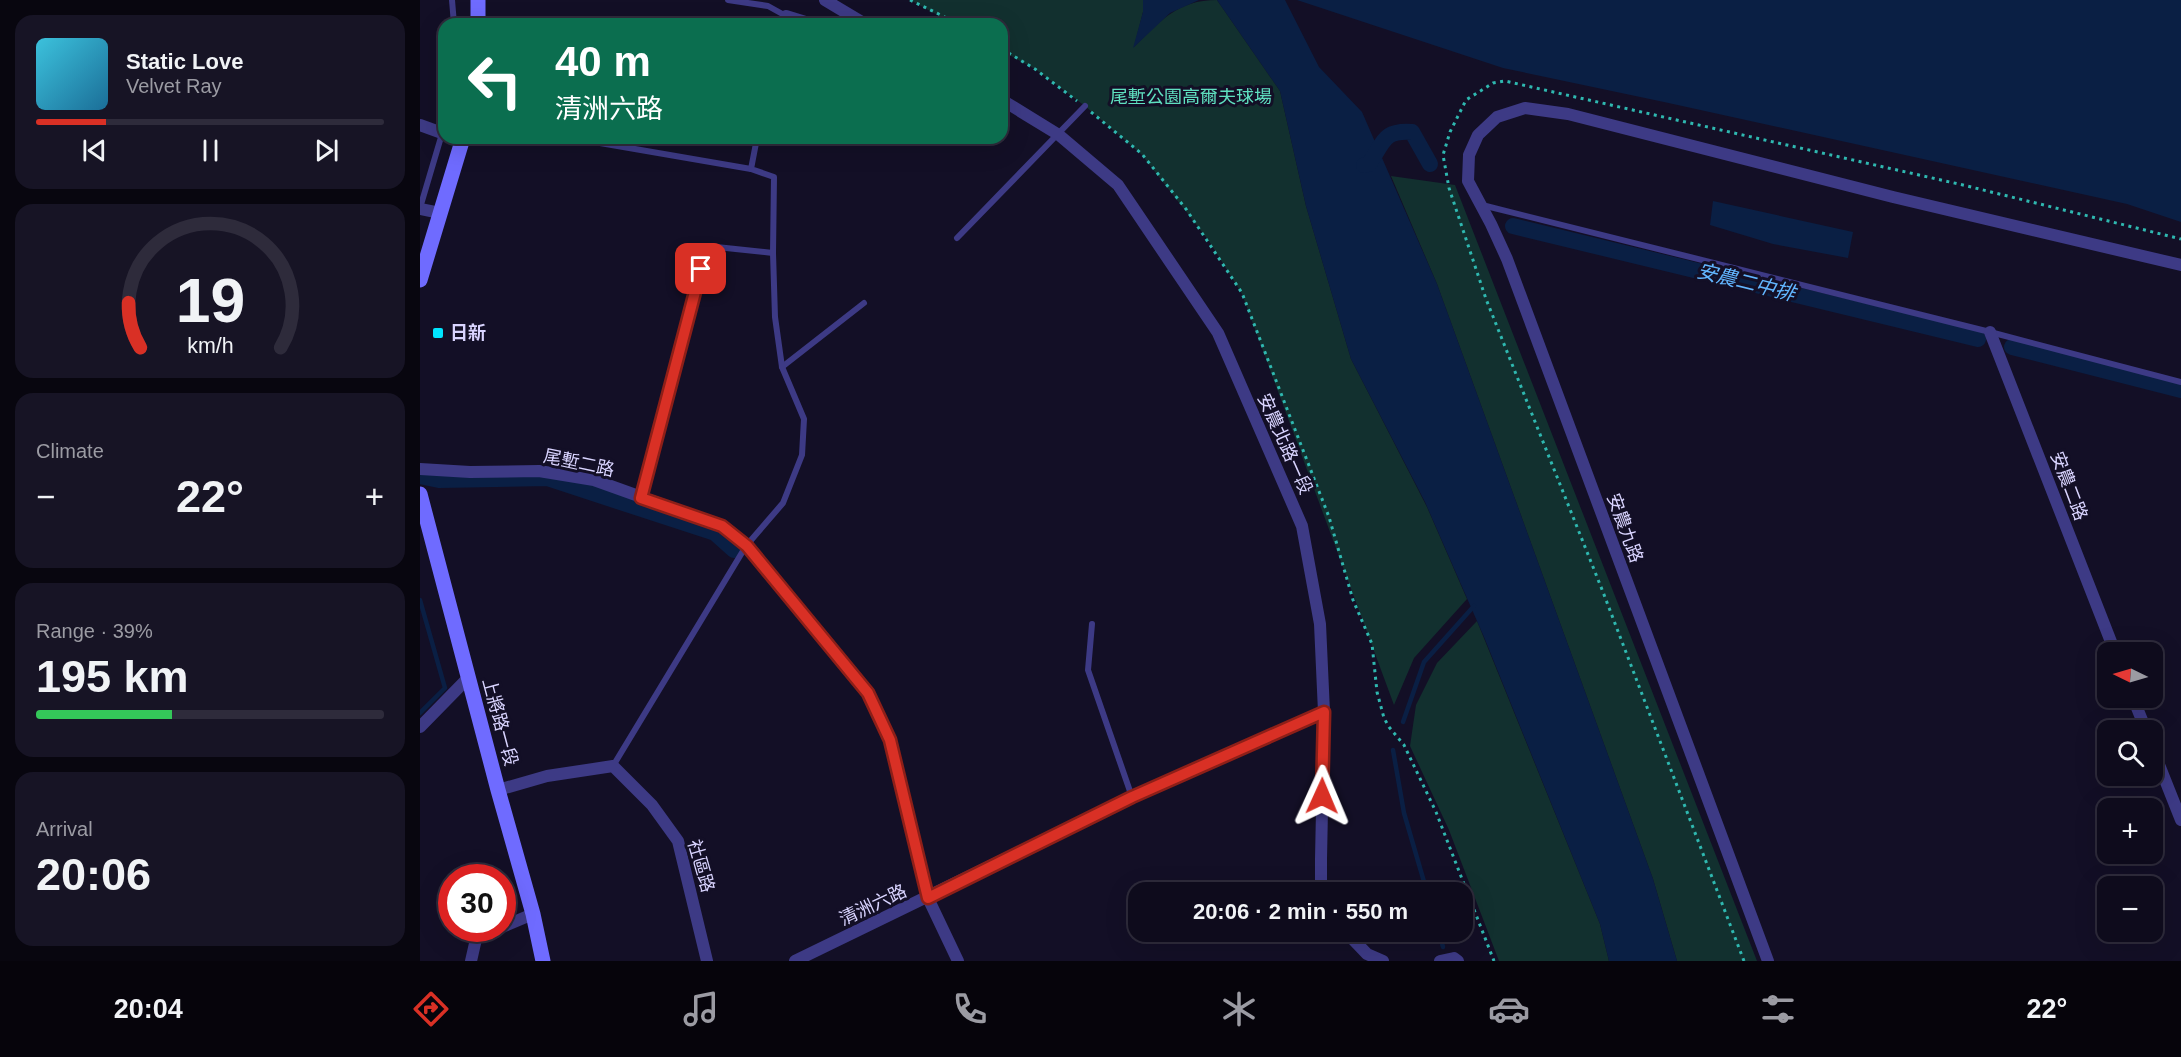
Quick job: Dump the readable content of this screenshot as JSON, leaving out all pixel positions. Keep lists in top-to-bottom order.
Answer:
{
  "streets": {
    "main road": ["上將路一段"],
    "street": [
      "安農北路一段",
      "尾塹二路",
      "安農二路",
      "安農九路",
      "社區路",
      "清洲六路"
    ]
  },
  "crossings": [
    ["安農北路一段", "清洲六路"],
    ["尾塹二路", "清洲六路"]
  ],
  "water": ["安農二中排"],
  "parks": ["尾塹公園高爾夫球場"],
  "places": {
    "transit": ["日新"]
  },
  "north": "left",
  "page": {
    "turn": ["40 m", "清洲六路"],
    "song": ["Static Love", "Velvet Ray"],
    "tile": [
      "Climate",
      ["Range · 39%", "195 km"],
      ["Arrival", "20:06"]
    ],
    "heat": ["−", "22°", "+"],
    "map_buttons": ["+", "−"],
    "limit": "30",
    "trip": "20:06 · 2 min · 550 m",
    "tabs": ["20:04", "22°"],
    "gauge": ["19", "km/h"]
  }
}
